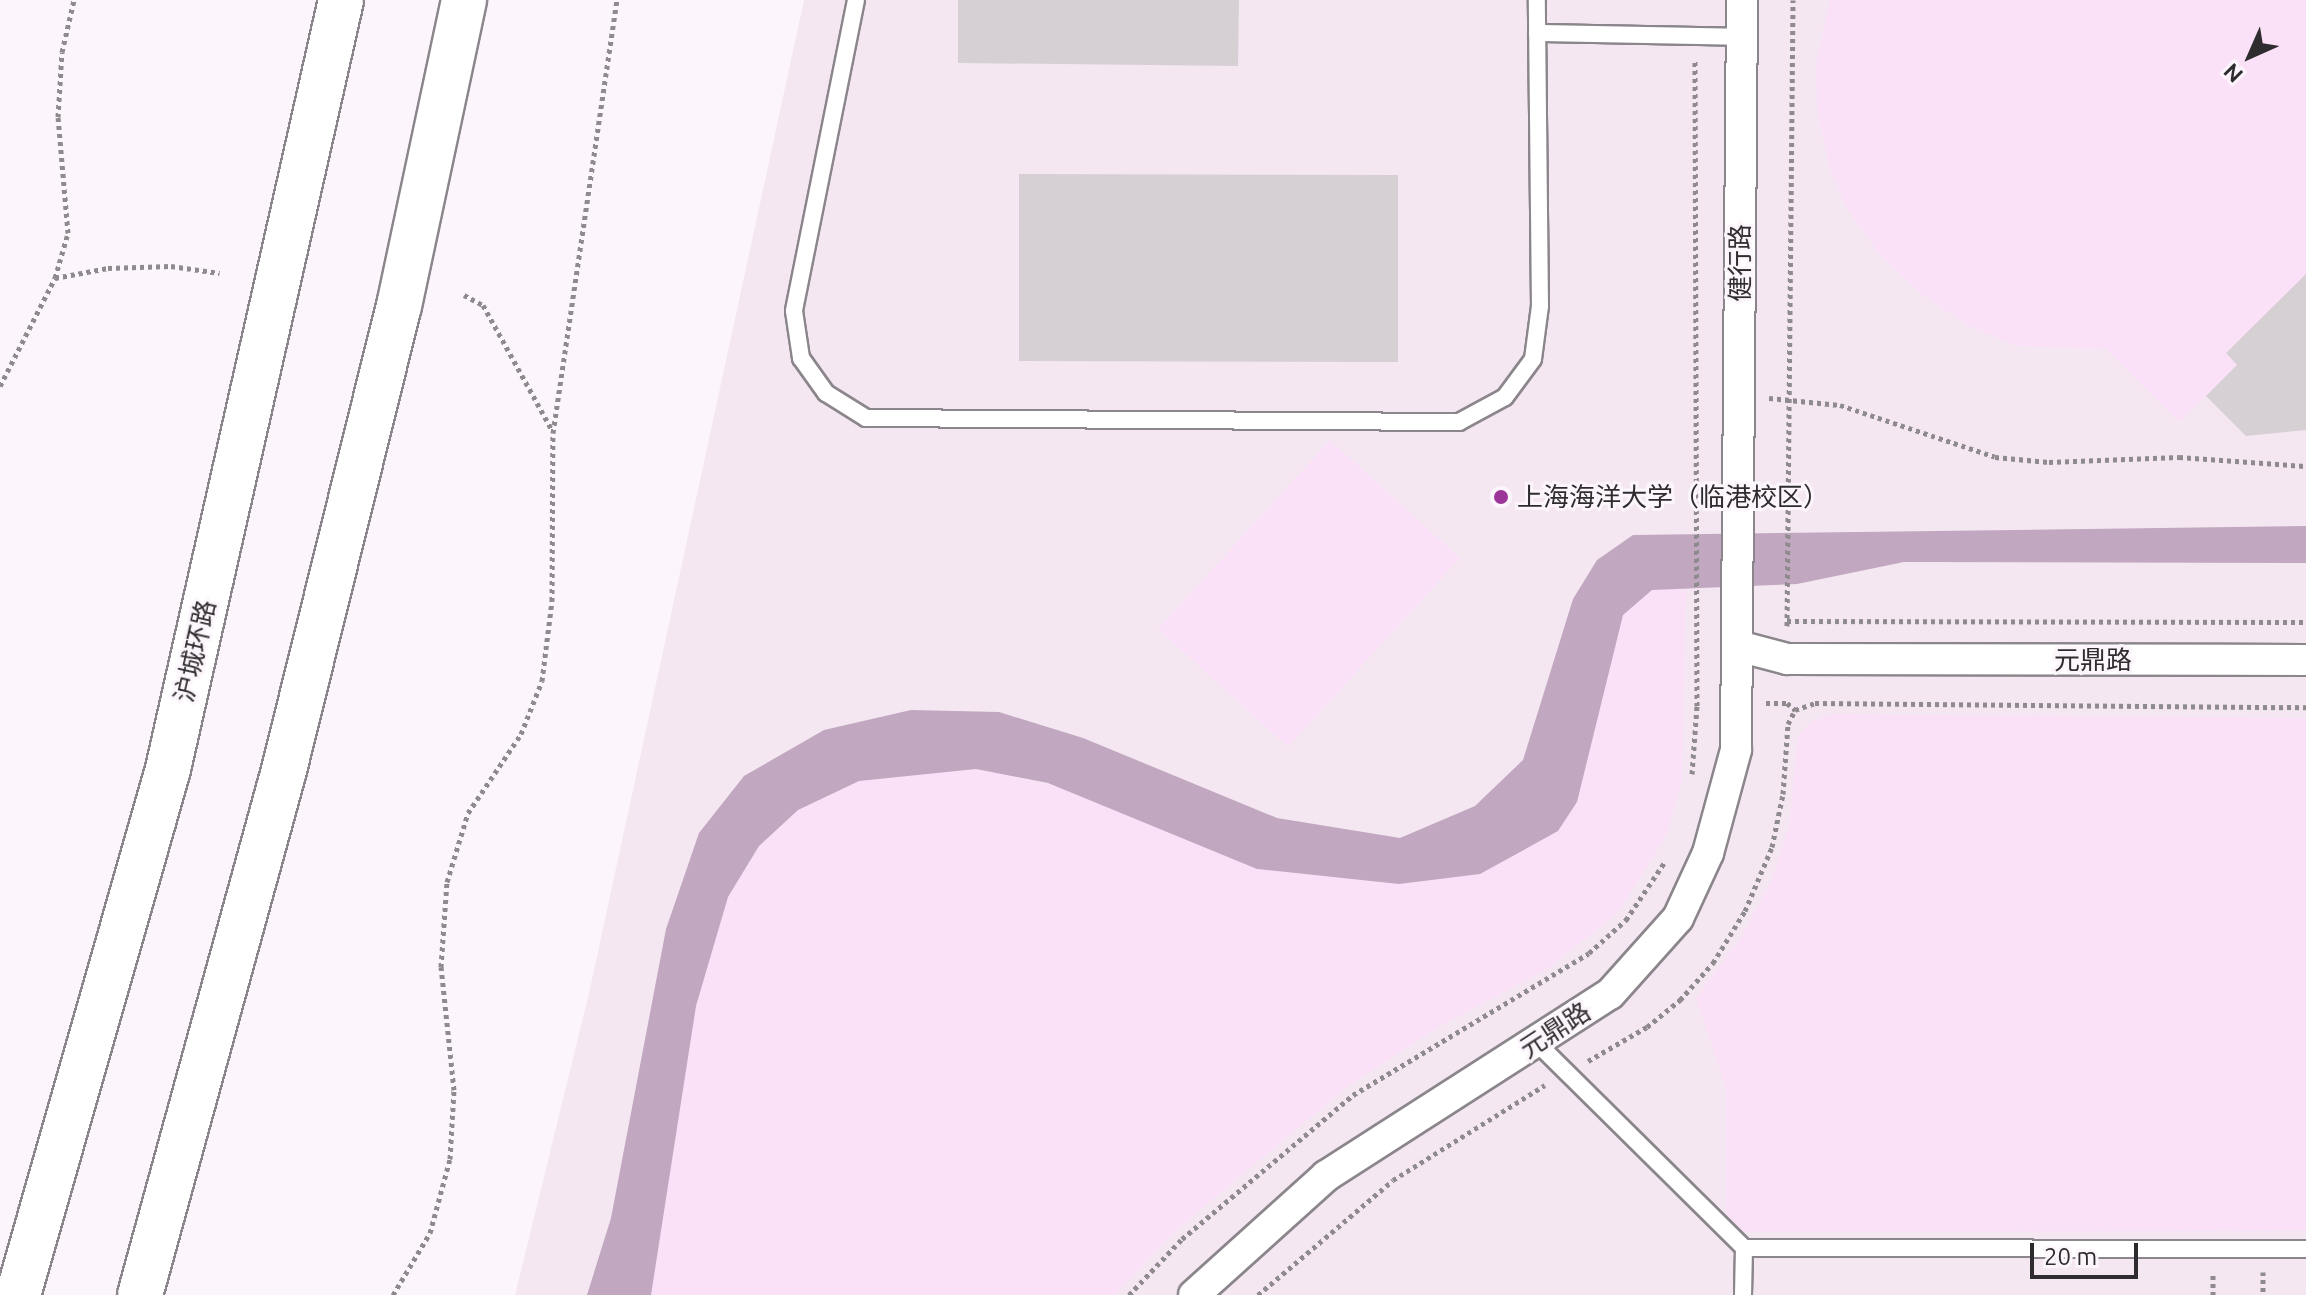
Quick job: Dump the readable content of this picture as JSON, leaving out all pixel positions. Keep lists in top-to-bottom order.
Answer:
{
  "streets": {
    "main road": ["沪城环路"],
    "street": ["健行路", "元鼎路"]
  },
  "crossings": [
    ["健行路", "元鼎路"]
  ],
  "places": ["上海海洋大学（临港校区）"],
  "scale_bar": "20 m",
  "north": "bottom left"
}
